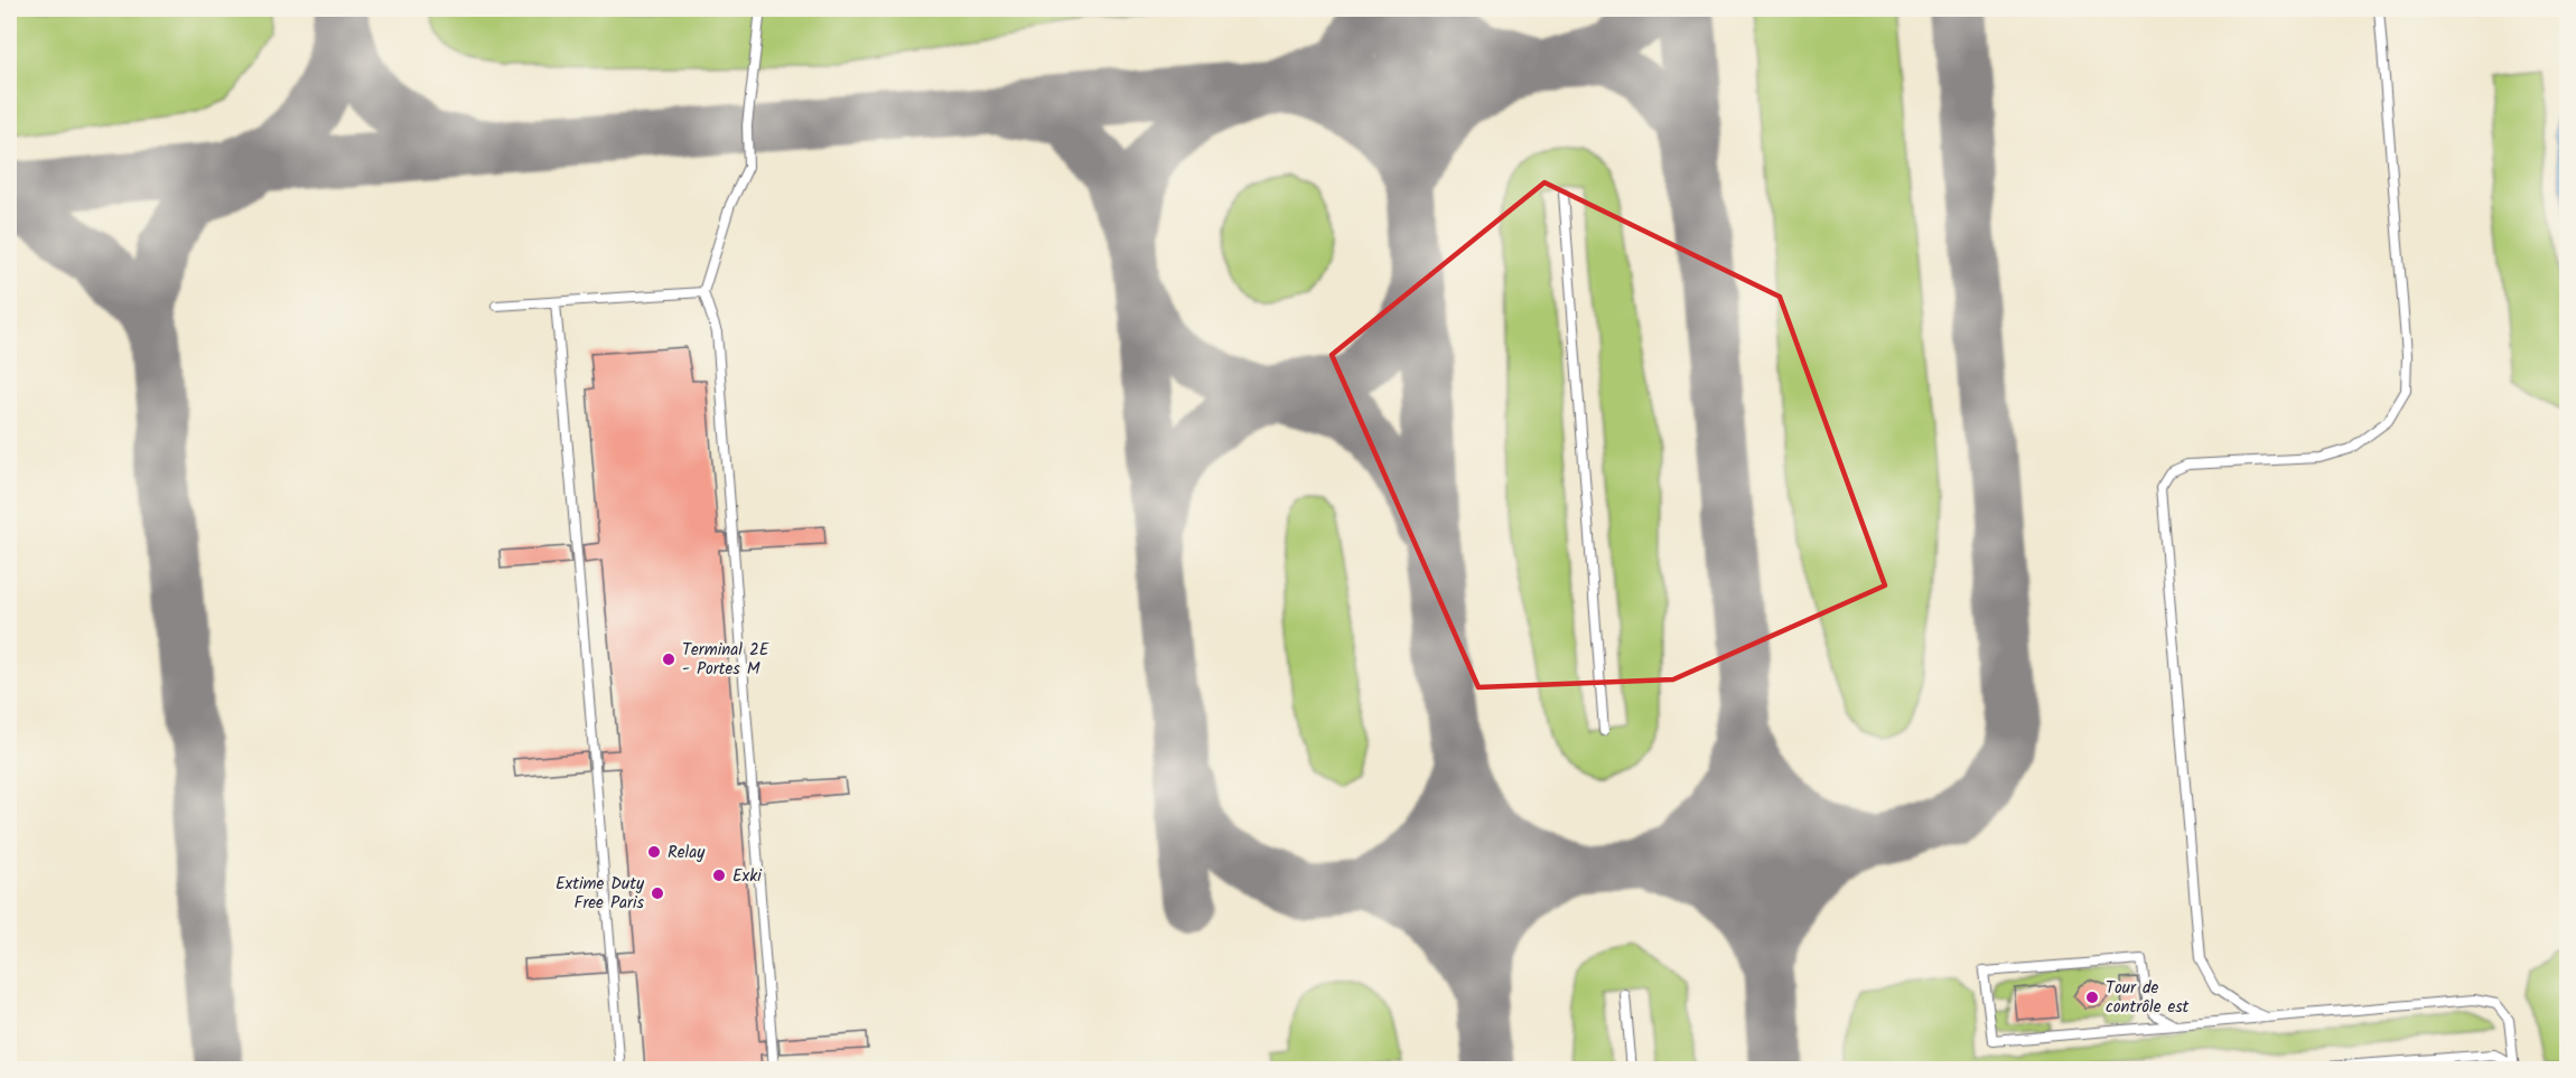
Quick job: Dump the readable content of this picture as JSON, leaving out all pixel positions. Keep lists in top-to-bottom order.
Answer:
{
  "places": [
    "Terminal 2E - Portes M",
    "Relay",
    "Exki",
    "Extime Duty Free Paris",
    "Tour de contrôle est"
  ]
}
